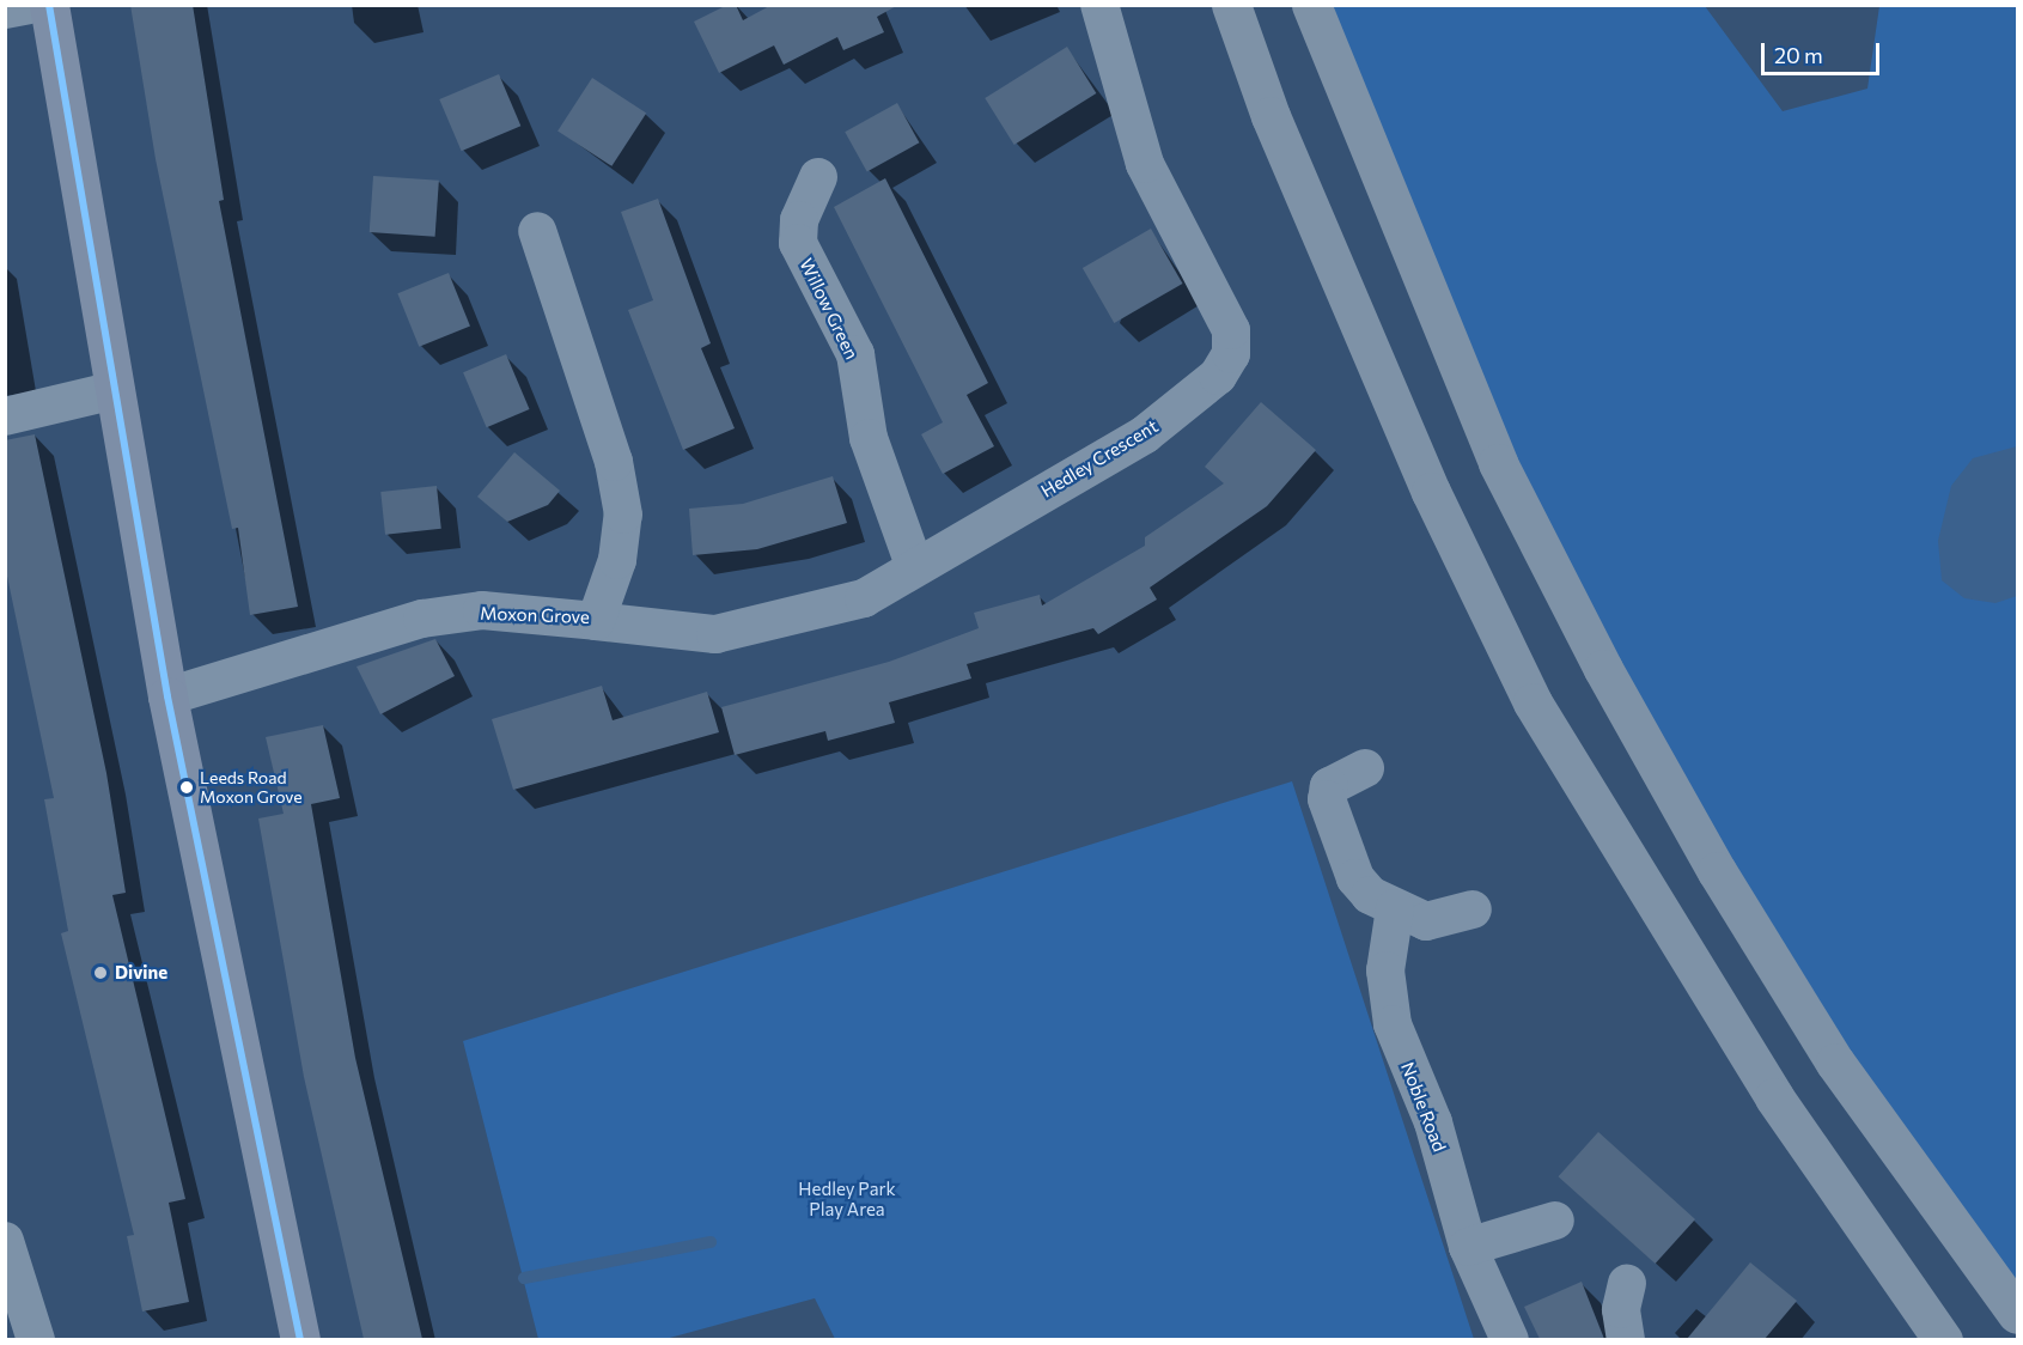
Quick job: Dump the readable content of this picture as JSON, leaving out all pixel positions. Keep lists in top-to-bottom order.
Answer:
{
  "streets": {
    "street": [
      "Willow Green",
      "Hedley Crescent",
      "Moxon Grove",
      "Noble Road"
    ]
  },
  "crossings": [
    ["Willow Green", "Hedley Crescent"],
    ["Hedley Crescent", "Moxon Grove"]
  ],
  "parks": ["Hedley Park Play Area"],
  "places": ["Leeds Road Moxon Grove", "Divine"],
  "scale_bar": "20 m"
}
